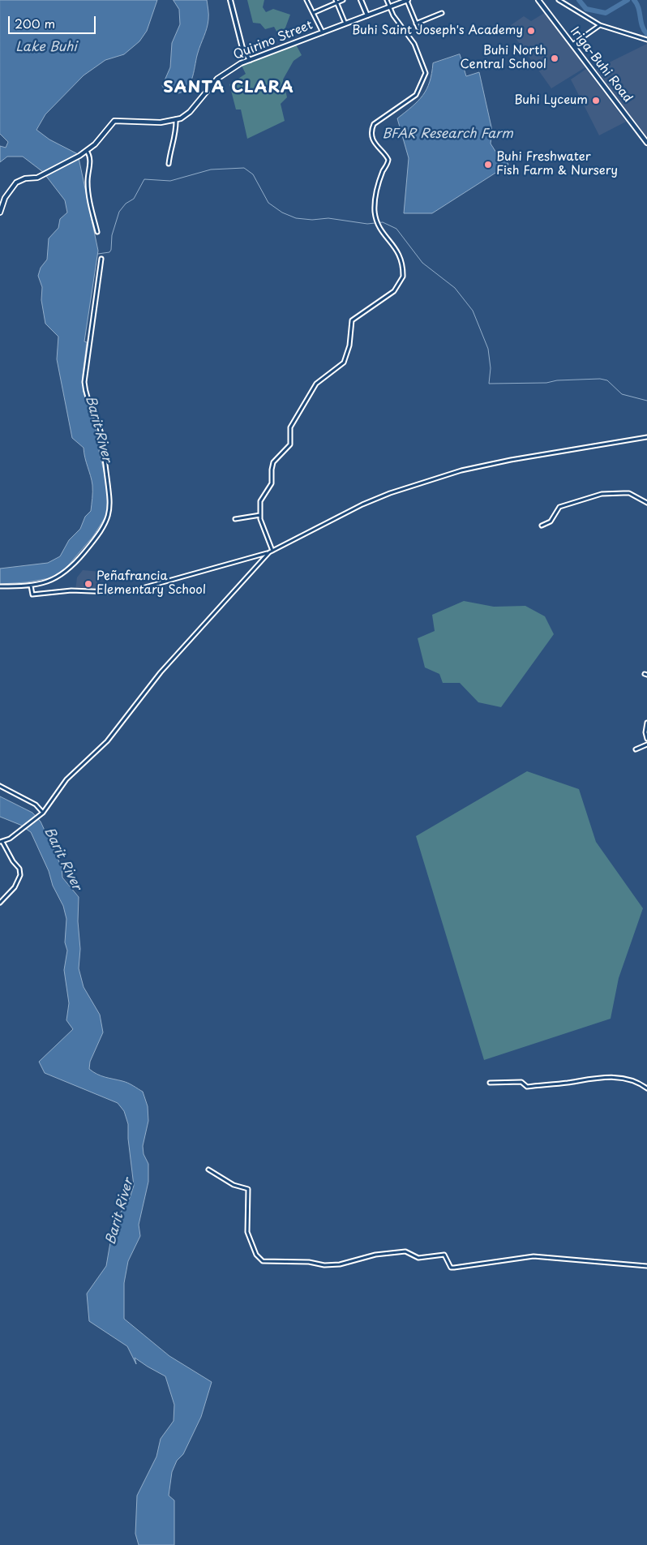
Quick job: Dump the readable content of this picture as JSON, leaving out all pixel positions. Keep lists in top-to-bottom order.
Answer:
{
  "streets": {
    "main road": ["Quirino Street", "Iriga-Buhi Road"]
  },
  "districts": ["SANTA CLARA"],
  "water": ["Lake Buhi", "BFAR Research Farm", "Barit River"],
  "places": [
    "Buhi Saint Joseph's Academy",
    "Buhi North Central School",
    "Buhi Lyceum",
    "Buhi Freshwater Fish Farm & Nursery",
    "Peñafrancia Elementary School"
  ],
  "scale_bar": "200 m"
}
